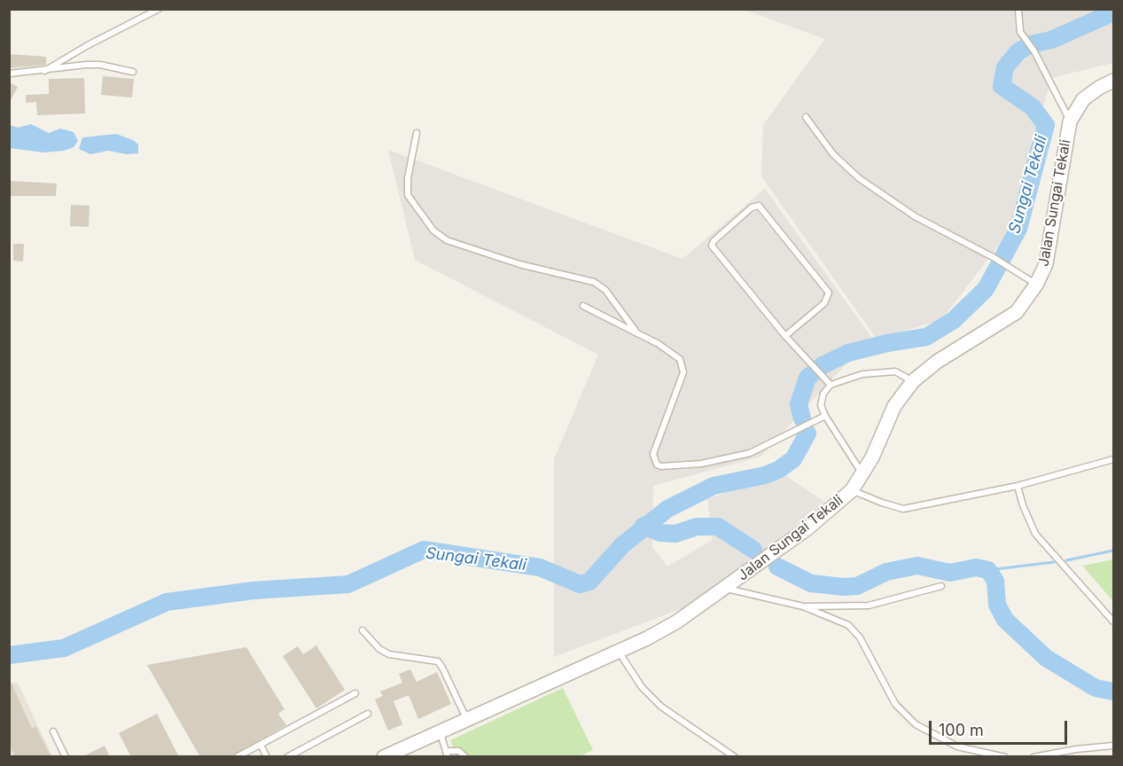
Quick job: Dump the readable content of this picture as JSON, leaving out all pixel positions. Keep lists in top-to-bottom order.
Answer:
{
  "streets": {
    "street": ["Jalan Sungai Tekali"]
  },
  "water": ["Sungai Tekali"],
  "scale_bar": "100 m"
}
